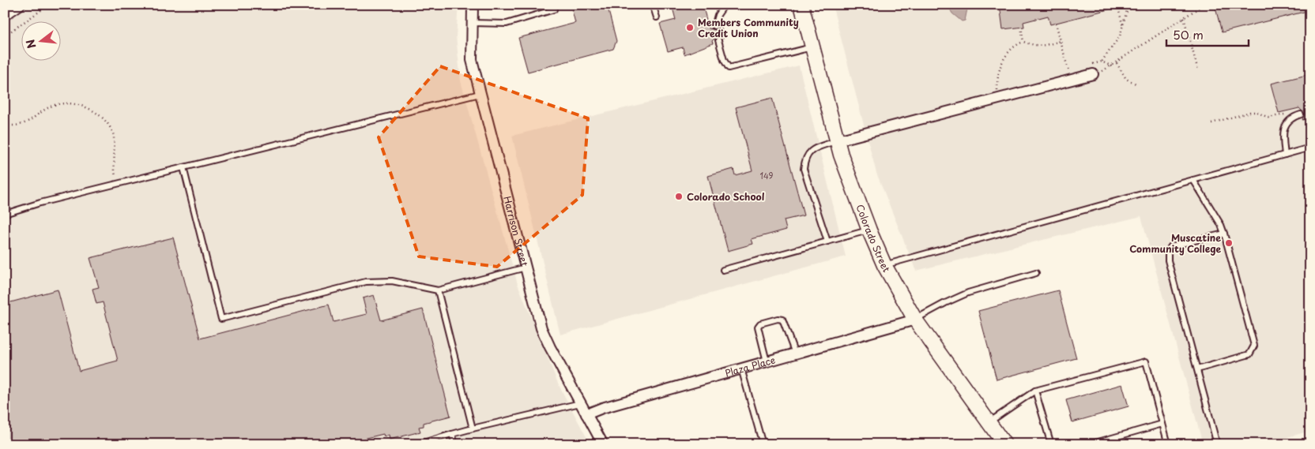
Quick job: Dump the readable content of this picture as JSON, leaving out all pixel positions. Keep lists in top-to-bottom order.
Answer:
{
  "streets": {
    "street": ["Harrison Street", "Colorado Street", "Plaza Place"]
  },
  "crossings": [
    ["Harrison Street", "Plaza Place"],
    ["Colorado Street", "Plaza Place"]
  ],
  "places": ["Members Community Credit Union", "Colorado School", "Muscatine Community College"],
  "house_numbers": ["149"],
  "scale_bar": "50 m",
  "north": "left"
}
